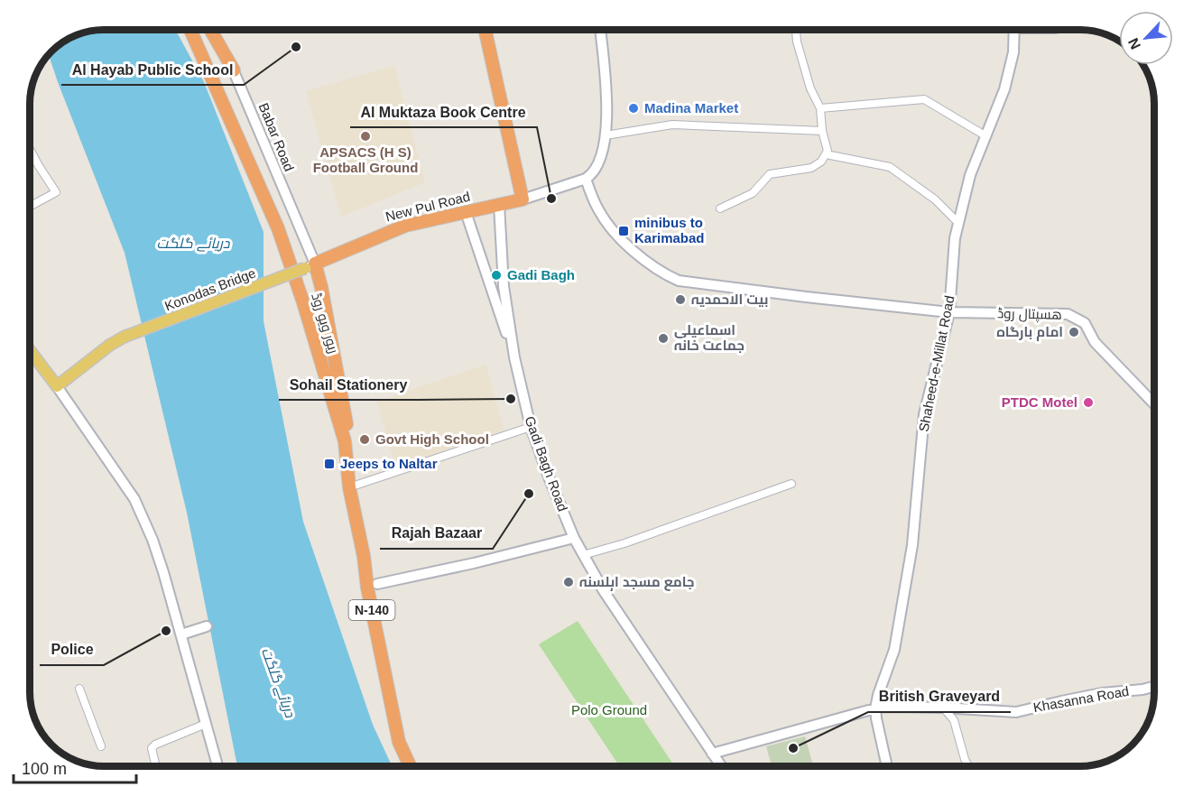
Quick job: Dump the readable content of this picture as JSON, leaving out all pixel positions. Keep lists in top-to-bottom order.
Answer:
{
  "streets": {
    "highway": ["New Pul Road", "ریور ویو روڈ", "N-140"],
    "main road": [
      "Babar Road",
      "Konodas Bridge",
      "ھسپتال روڈ",
      "Shaheed-e-Millat Road",
      "Gadi Bagh Road",
      "Khasanna Road"
    ]
  },
  "crossings": [
    ["Babar Road", "New Pul Road"],
    ["Babar Road", "Konodas Bridge"],
    ["Babar Road", "N-140"],
    ["New Pul Road", "Konodas Bridge"],
    ["New Pul Road", "Gadi Bagh Road"],
    ["New Pul Road", "N-140"],
    ["Konodas Bridge", "N-140"],
    ["ھسپتال روڈ", "Shaheed-e-Millat Road"],
    ["ریور ویو روڈ", "N-140"],
    ["Shaheed-e-Millat Road", "Khasanna Road"],
    ["Gadi Bagh Road", "Khasanna Road"]
  ],
  "water": ["دریائے گلگت"],
  "parks": ["Polo Ground"],
  "places": {
    "other": [
      "Al Hayab Public School",
      "Madina Market",
      "APSACS (H S) Football Ground",
      "Al Muktaza Book Centre",
      "Gadi Bagh",
      "بیت الاحمدیہ",
      "امام بارگاہ",
      "اسماعیلی جماعت خانہ",
      "Sohail Stationery",
      "PTDC Motel",
      "Govt High School",
      "Rajah Bazaar",
      "جامع مسجد اہلسنہ",
      "Police",
      "British Graveyard"
    ],
    "transit": ["minibus to Karimabad", "Jeeps to Naltar"]
  },
  "scale_bar": "100 m",
  "north": "bottom left"
}
